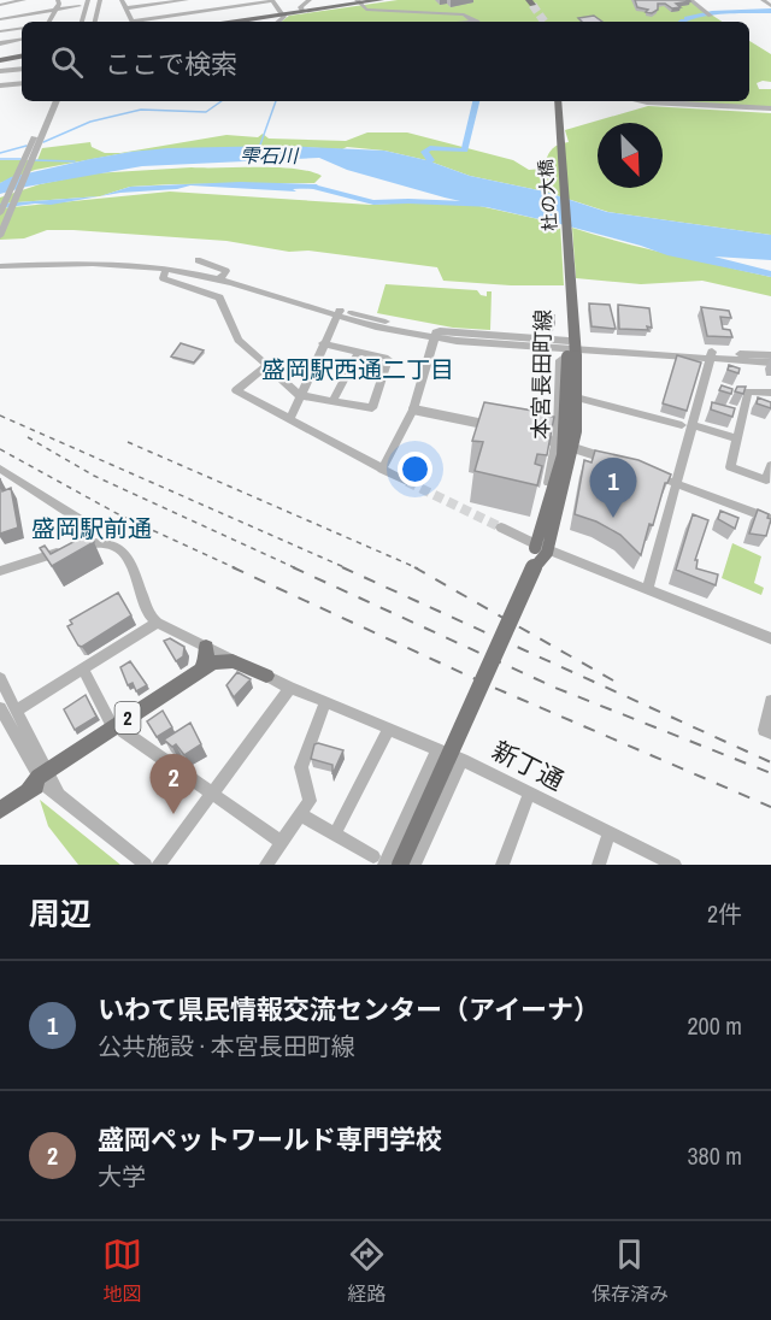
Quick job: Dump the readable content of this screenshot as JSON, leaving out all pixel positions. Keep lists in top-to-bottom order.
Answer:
{
  "streets": {
    "main road": ["杜の大橋", "本宮長田町線", "2"],
    "street": ["新丁通"]
  },
  "crossings": [
    ["杜の大橋", "本宮長田町線"]
  ],
  "districts": ["盛岡駅西通二丁目", "盛岡駅前通"],
  "water": ["雫石川"],
  "north": "bottom right",
  "page": {
    "search": "ここで検索",
    "pins": ["1", "2"],
    "heading": ["周辺", "2件"],
    "list": [
      {
        "mark": "1",
        "name": "いわて県民情報交流センター（アイーナ）",
        "note": "公共施設 · 本宮長田町線",
        "value": "200 m"
      },
      {
        "mark": "2",
        "name": "盛岡ペットワールド専門学校",
        "note": "大学",
        "value": "380 m"
      }
    ],
    "nav": ["地図", "経路", "保存済み"]
  }
}
